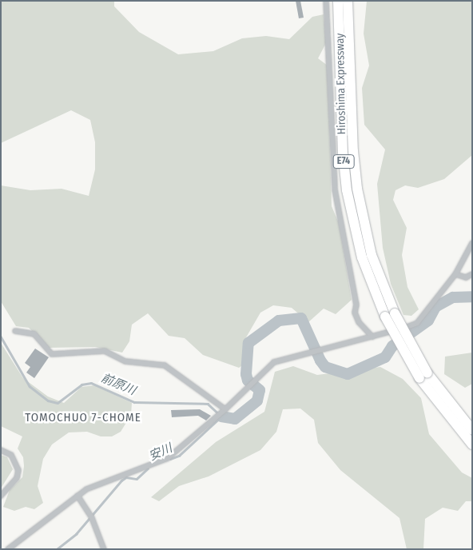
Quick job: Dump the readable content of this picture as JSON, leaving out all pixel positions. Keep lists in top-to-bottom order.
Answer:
{
  "streets": {
    "highway": ["Hiroshima Expressway", "E74"]
  },
  "districts": ["TOMOCHUO 7-CHOME"],
  "water": ["前原川", "安川"]
}
